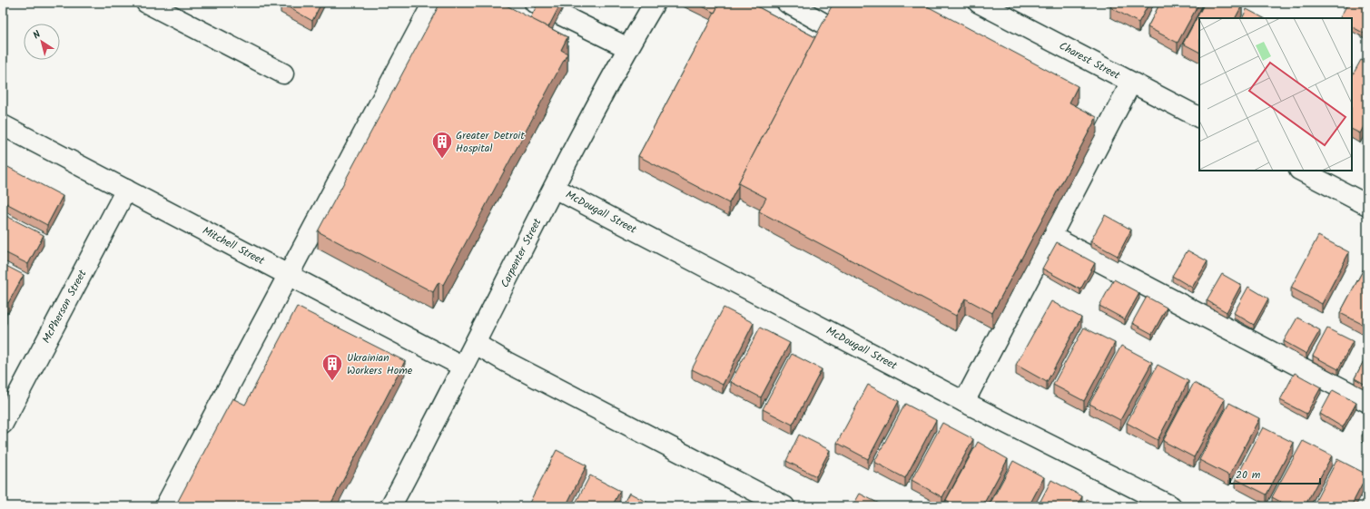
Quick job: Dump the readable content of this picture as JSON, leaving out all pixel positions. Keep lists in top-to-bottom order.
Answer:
{
  "streets": {
    "street": [
      "Charest Street",
      "McDougall Street",
      "Mitchell Street",
      "Carpenter Street",
      "McPherson Street"
    ]
  },
  "crossings": [
    ["McDougall Street", "Carpenter Street"],
    ["Mitchell Street", "Carpenter Street"],
    ["Mitchell Street", "McPherson Street"]
  ],
  "places": {
    "building": ["Greater Detroit Hospital", "Ukrainian Workers Home"]
  },
  "scale_bar": "20 m",
  "north": "top left"
}
